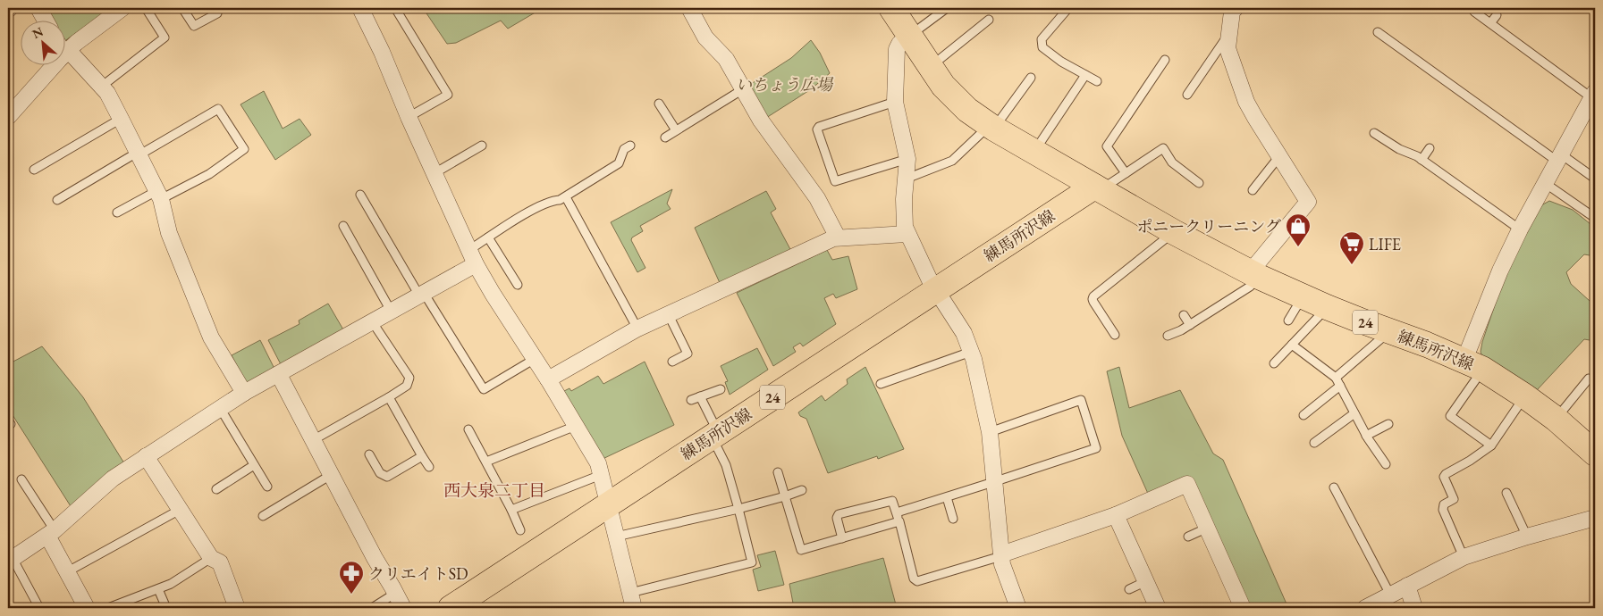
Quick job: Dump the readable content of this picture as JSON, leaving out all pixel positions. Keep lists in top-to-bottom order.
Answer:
{
  "streets": {
    "main road": ["練馬所沢線", "24"]
  },
  "districts": ["西大泉二丁目"],
  "parks": ["いちょう広場"],
  "places": {
    "shop": ["ポニークリーニング"],
    "supermarket": ["LIFE"],
    "pharmacy": ["クリエイトSD"]
  },
  "north": "top left"
}
